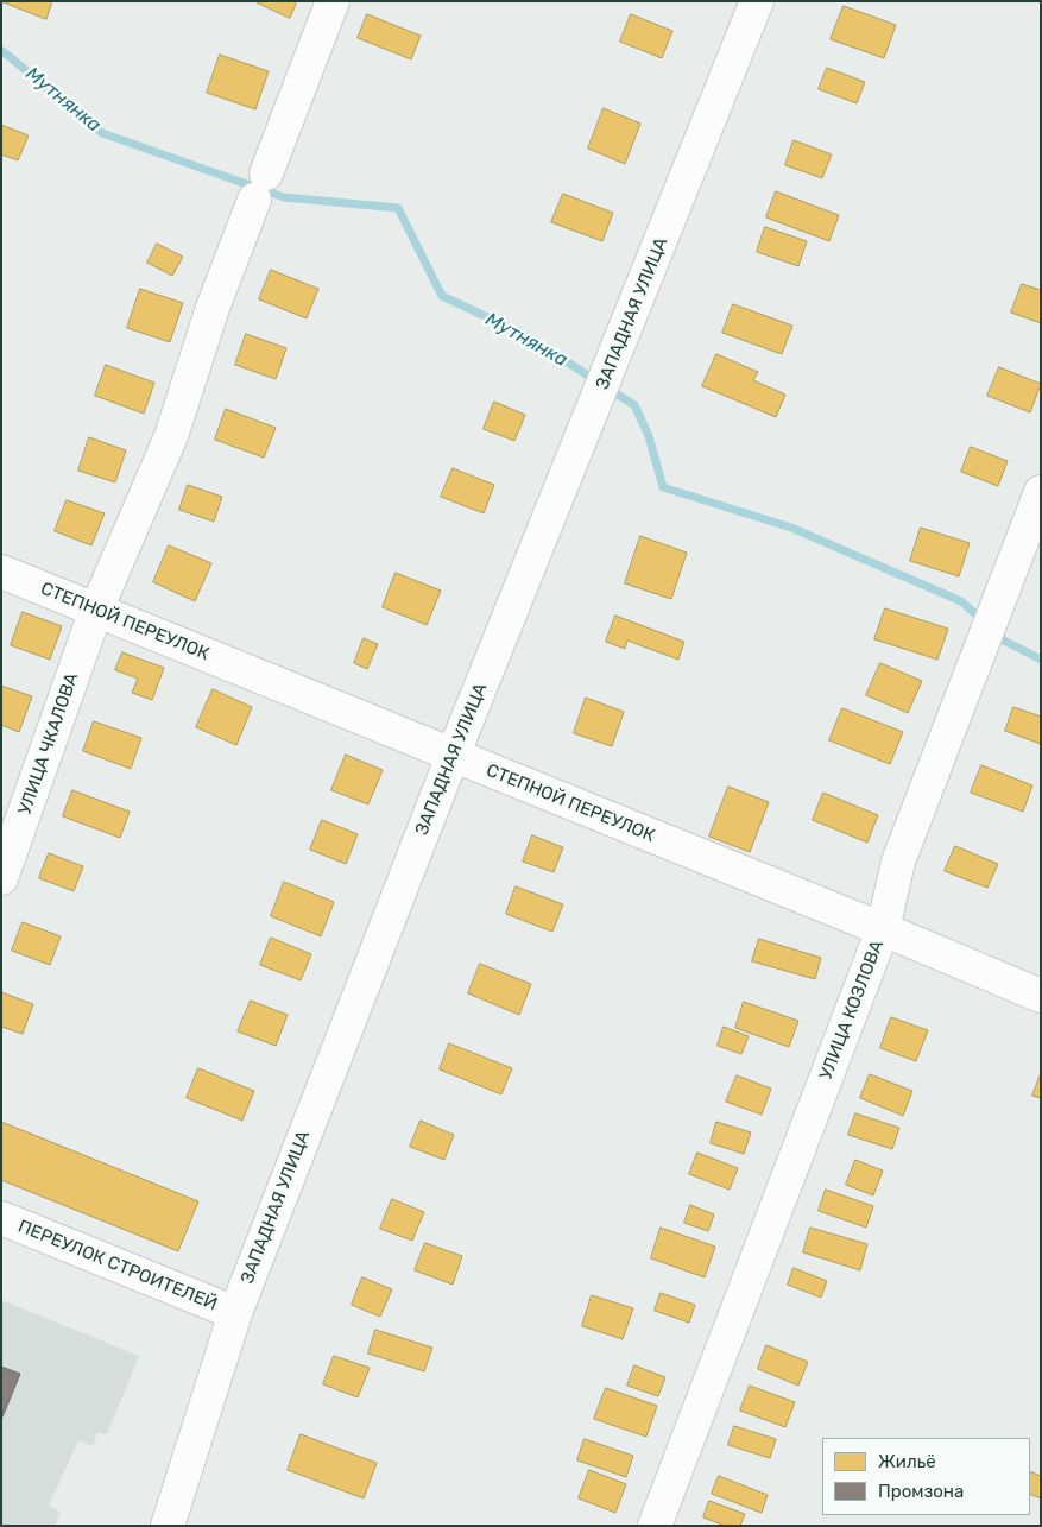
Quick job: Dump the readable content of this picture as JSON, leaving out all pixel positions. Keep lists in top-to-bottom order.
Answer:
{
  "streets": {
    "street": [
      "ЗАПАДНАЯ УЛИЦА",
      "СТЕПНОЙ ПЕРЕУЛОК",
      "УЛИЦА ЧКАЛОВА",
      "УЛИЦА КОЗЛОВА",
      "ПЕРЕУЛОК СТРОИТЕЛЕЙ"
    ]
  },
  "crossings": [
    ["ЗАПАДНАЯ УЛИЦА", "СТЕПНОЙ ПЕРЕУЛОК"],
    ["ЗАПАДНАЯ УЛИЦА", "ПЕРЕУЛОК СТРОИТЕЛЕЙ"],
    ["СТЕПНОЙ ПЕРЕУЛОК", "УЛИЦА ЧКАЛОВА"],
    ["СТЕПНОЙ ПЕРЕУЛОК", "УЛИЦА КОЗЛОВА"]
  ],
  "water": ["Мутнянка"],
  "legend": ["Жильё", "Промзона"]
}
